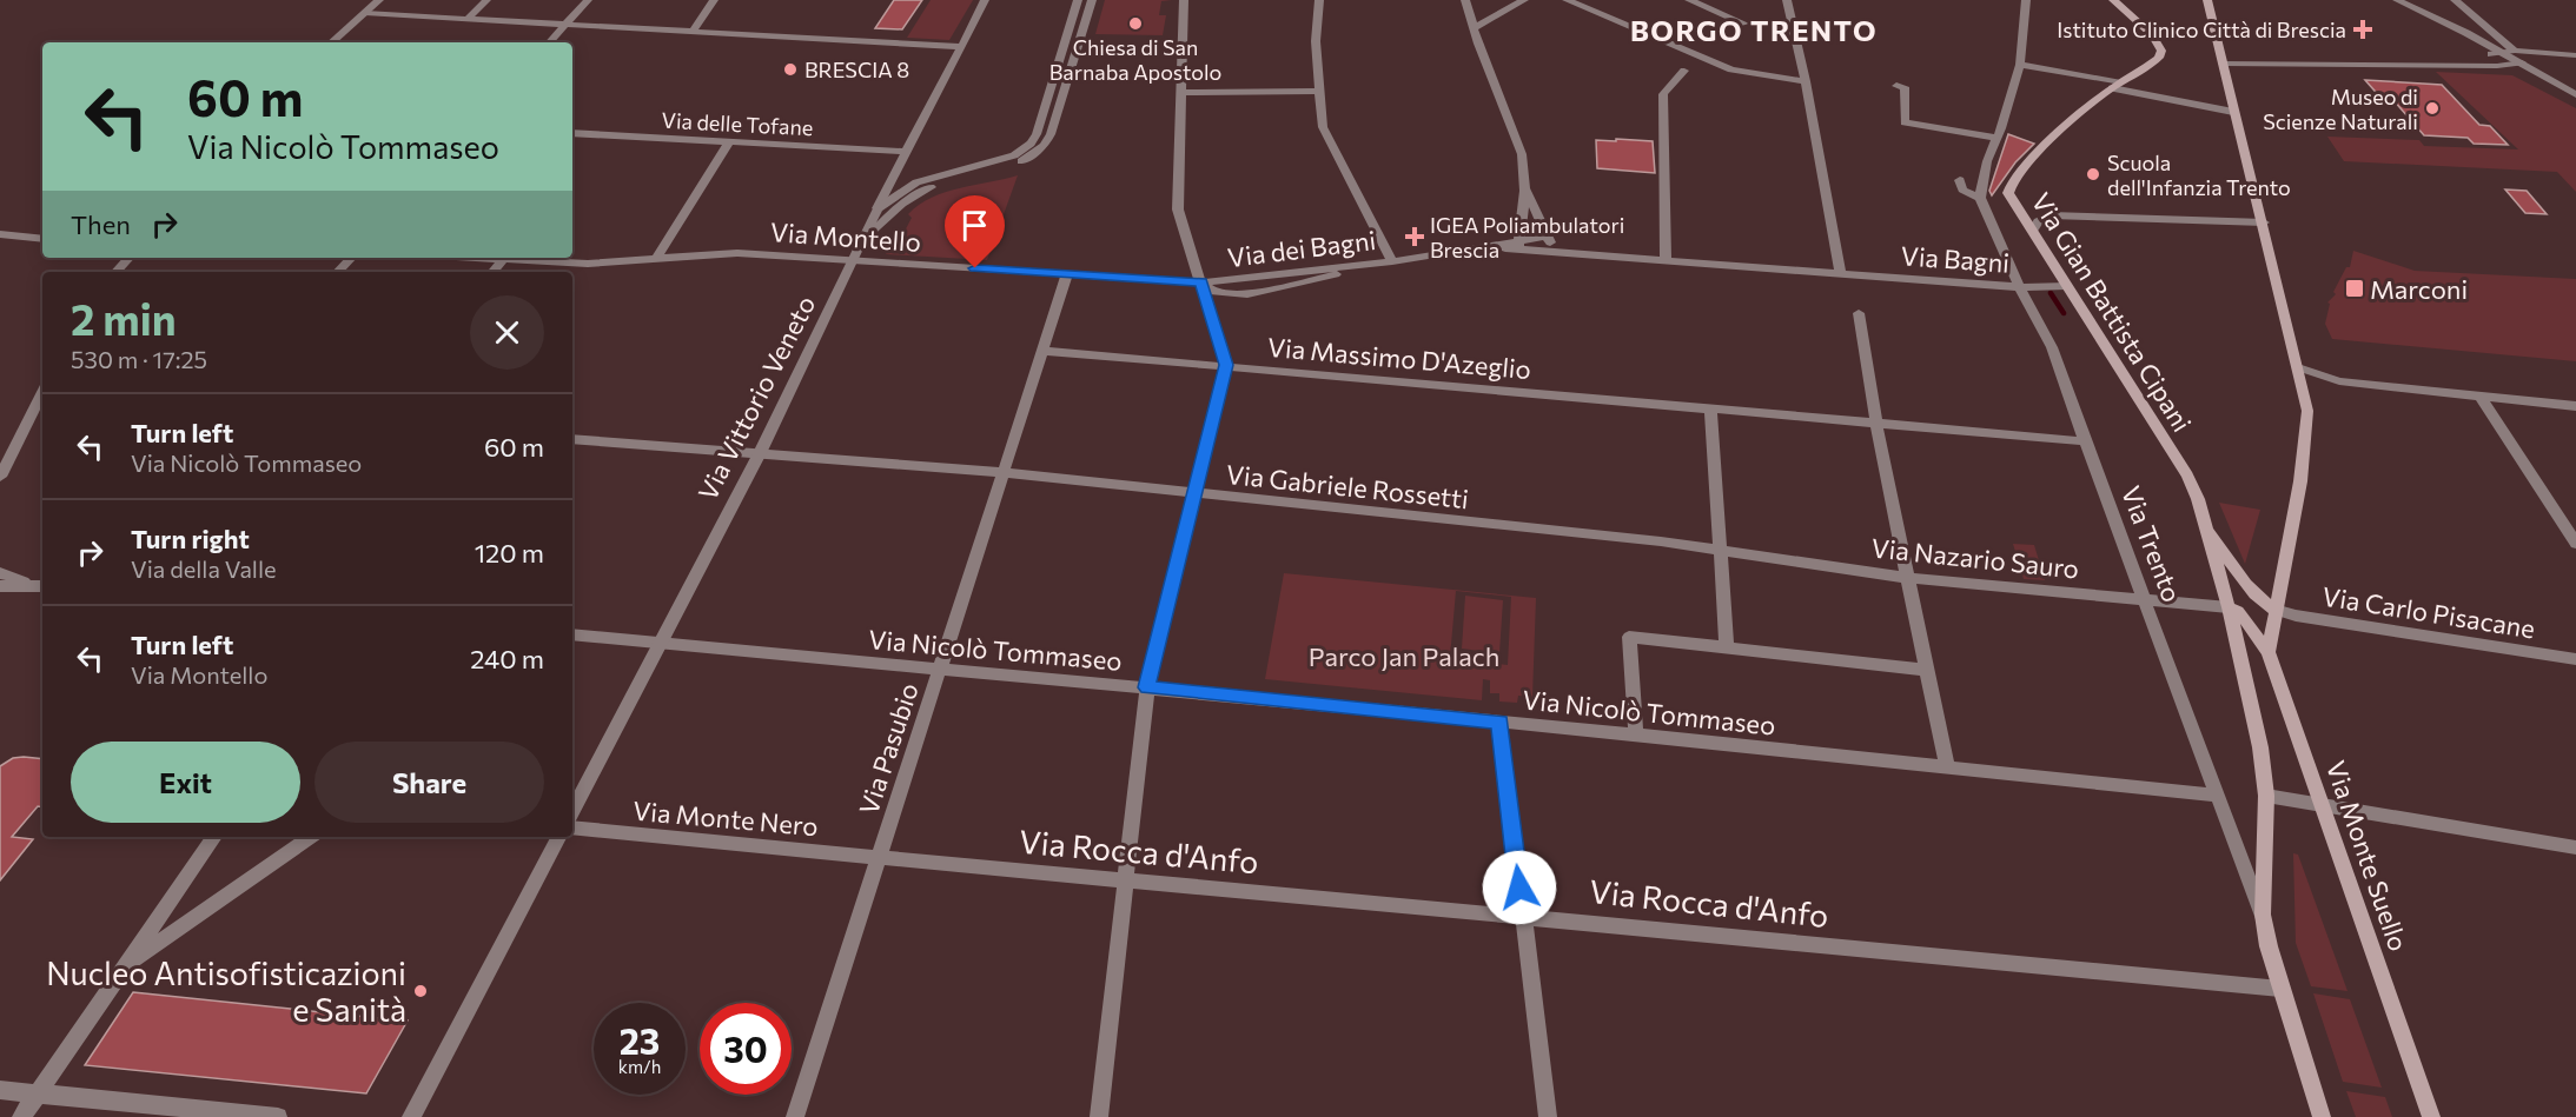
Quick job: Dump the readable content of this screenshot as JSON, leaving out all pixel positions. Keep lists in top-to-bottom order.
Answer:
{
  "streets": {
    "main road": ["Via Gian Battista Cipani", "Via Trento", "Via Monte Suello"],
    "street": [
      "Via delle Tofane",
      "Via Montello",
      "Via dei Bagni",
      "Via Bagni",
      "Via Massimo D'Azeglio",
      "Via Vittorio Veneto",
      "Via Gabriele Rossetti",
      "Via Nazario Sauro",
      "Via Carlo Pisacane",
      "Via Nicolò Tommaseo",
      "Via Pasubio",
      "Via Monte Nero",
      "Via Rocca d'Anfo"
    ]
  },
  "crossings": [
    ["Via delle Tofane", "Via Vittorio Veneto"],
    ["Via Montello", "Via dei Bagni"],
    ["Via Montello", "Via Vittorio Veneto"],
    ["Via Montello", "Via Pasubio"],
    ["Via dei Bagni", "Via Bagni"],
    ["Via Bagni", "Via Gian Battista Cipani"],
    ["Via Bagni", "Via Trento"],
    ["Via Gian Battista Cipani", "Via Nazario Sauro"],
    ["Via Massimo D'Azeglio", "Via Trento"],
    ["Via Massimo D'Azeglio", "Via Pasubio"],
    ["Via Vittorio Veneto", "Via Gabriele Rossetti"],
    ["Via Vittorio Veneto", "Via Nicolò Tommaseo"],
    ["Via Gabriele Rossetti", "Via Nazario Sauro"],
    ["Via Gabriele Rossetti", "Via Pasubio"],
    ["Via Trento", "Via Nazario Sauro"],
    ["Via Trento", "Via Nicolò Tommaseo"],
    ["Via Trento", "Via Rocca d'Anfo"],
    ["Via Carlo Pisacane", "Via Monte Suello"],
    ["Via Nicolò Tommaseo", "Via Pasubio"],
    ["Via Pasubio", "Via Monte Nero"],
    ["Via Pasubio", "Via Rocca d'Anfo"],
    ["Via Monte Nero", "Via Rocca d'Anfo"]
  ],
  "districts": ["BORGO TRENTO"],
  "parks": ["Parco Jan Palach"],
  "places": {
    "other": [
      "Chiesa di San Barnaba Apostolo",
      "BRESCIA 8",
      "Museo di Scienze Naturali",
      "Scuola dell'Infanzia Trento",
      "Nucleo Antisofisticazioni e Sanità"
    ],
    "health": ["Istituto Clinico Città di Brescia", "IGEA Poliambulatori Brescia"],
    "transit": ["Marconi"]
  },
  "page": {
    "turn": ["60 m", "Via Nicolò Tommaseo"],
    "then": "Then",
    "heading": ["2 min", "530 m · 17:25"],
    "list": [
      {
        "name": "Turn left",
        "note": "Via Nicolò Tommaseo",
        "value": "60 m"
      },
      {
        "name": "Turn right",
        "note": "Via della Valle",
        "value": "120 m"
      },
      {
        "name": "Turn left",
        "note": "Via Montello",
        "value": "240 m"
      }
    ],
    "buttons": ["Exit", "Share"],
    "speed": "23 km/h",
    "limit": "30"
  }
}
